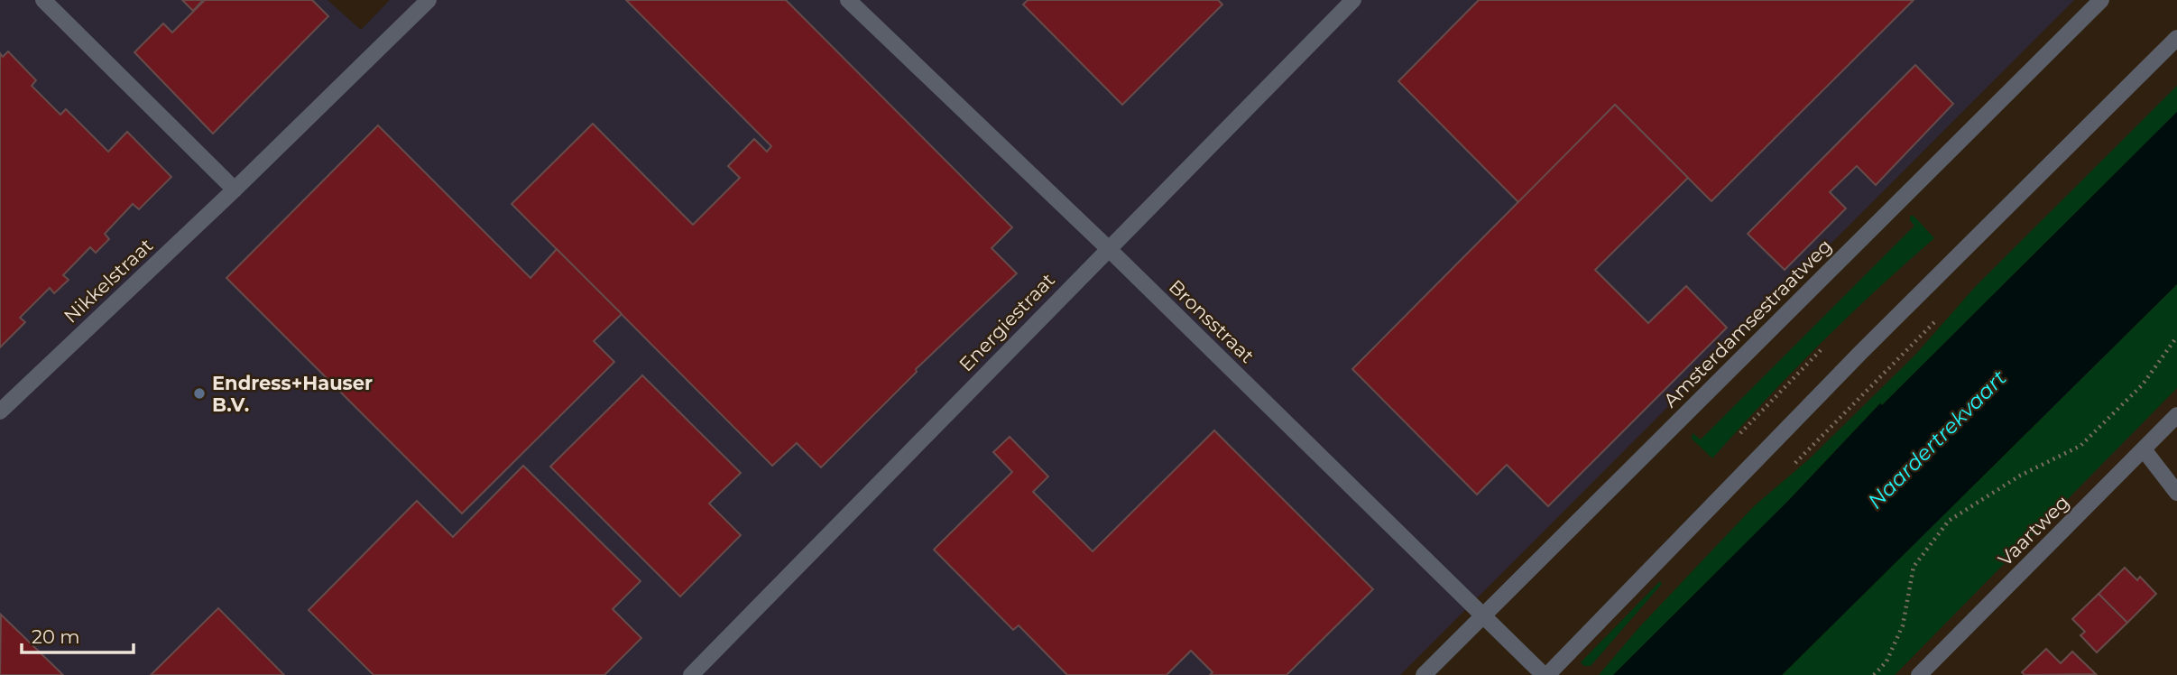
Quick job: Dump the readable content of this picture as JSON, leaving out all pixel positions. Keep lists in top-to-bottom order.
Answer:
{
  "streets": {
    "street": [
      "Nikkelstraat",
      "Bronsstraat",
      "Energiestraat",
      "Amsterdamsestraatweg",
      "Vaartweg"
    ]
  },
  "crossings": [
    ["Bronsstraat", "Energiestraat"],
    ["Bronsstraat", "Amsterdamsestraatweg"]
  ],
  "water": ["Naardertrekvaart"],
  "places": ["Endress+Hauser B.V."],
  "scale_bar": "20 m"
}
